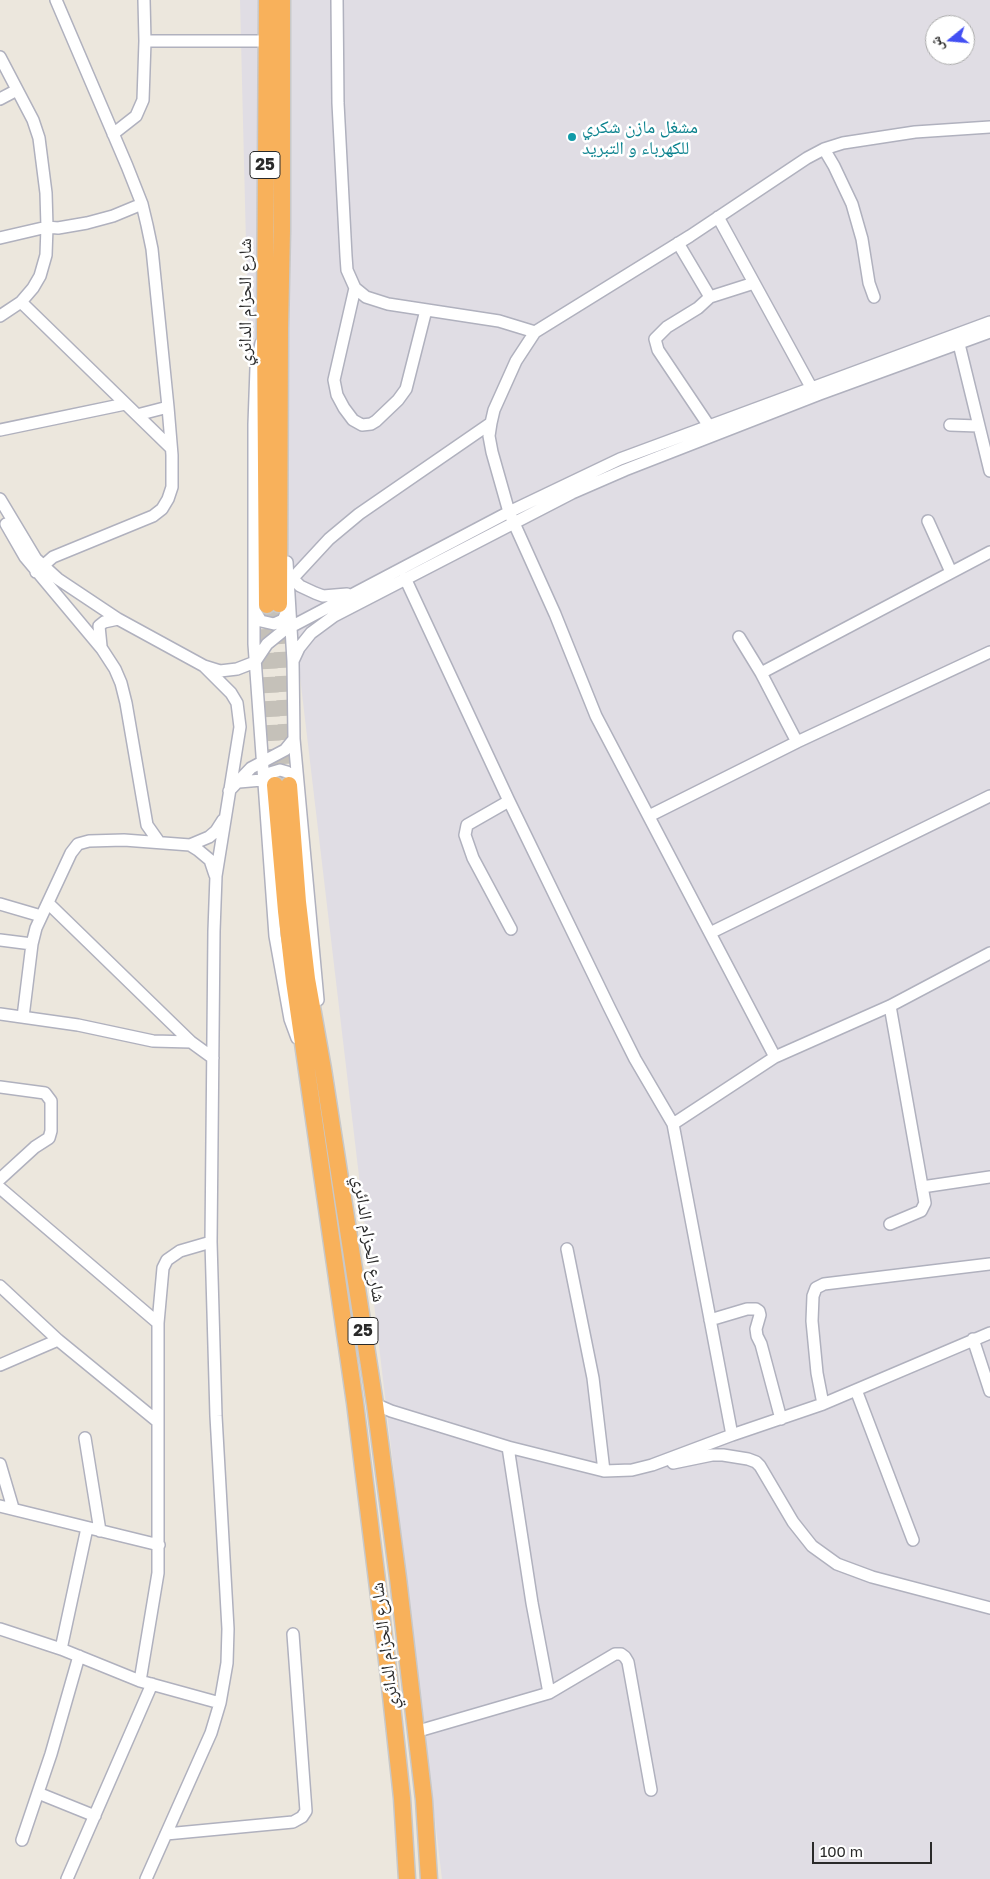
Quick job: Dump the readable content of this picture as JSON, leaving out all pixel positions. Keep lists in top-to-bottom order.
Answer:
{
  "streets": {
    "highway": ["25", "شارع الحزام الدائري"]
  },
  "places": ["مشغل مازن شكري للكهرباء و التبريد"],
  "scale_bar": "100 m",
  "north": "left"
}
